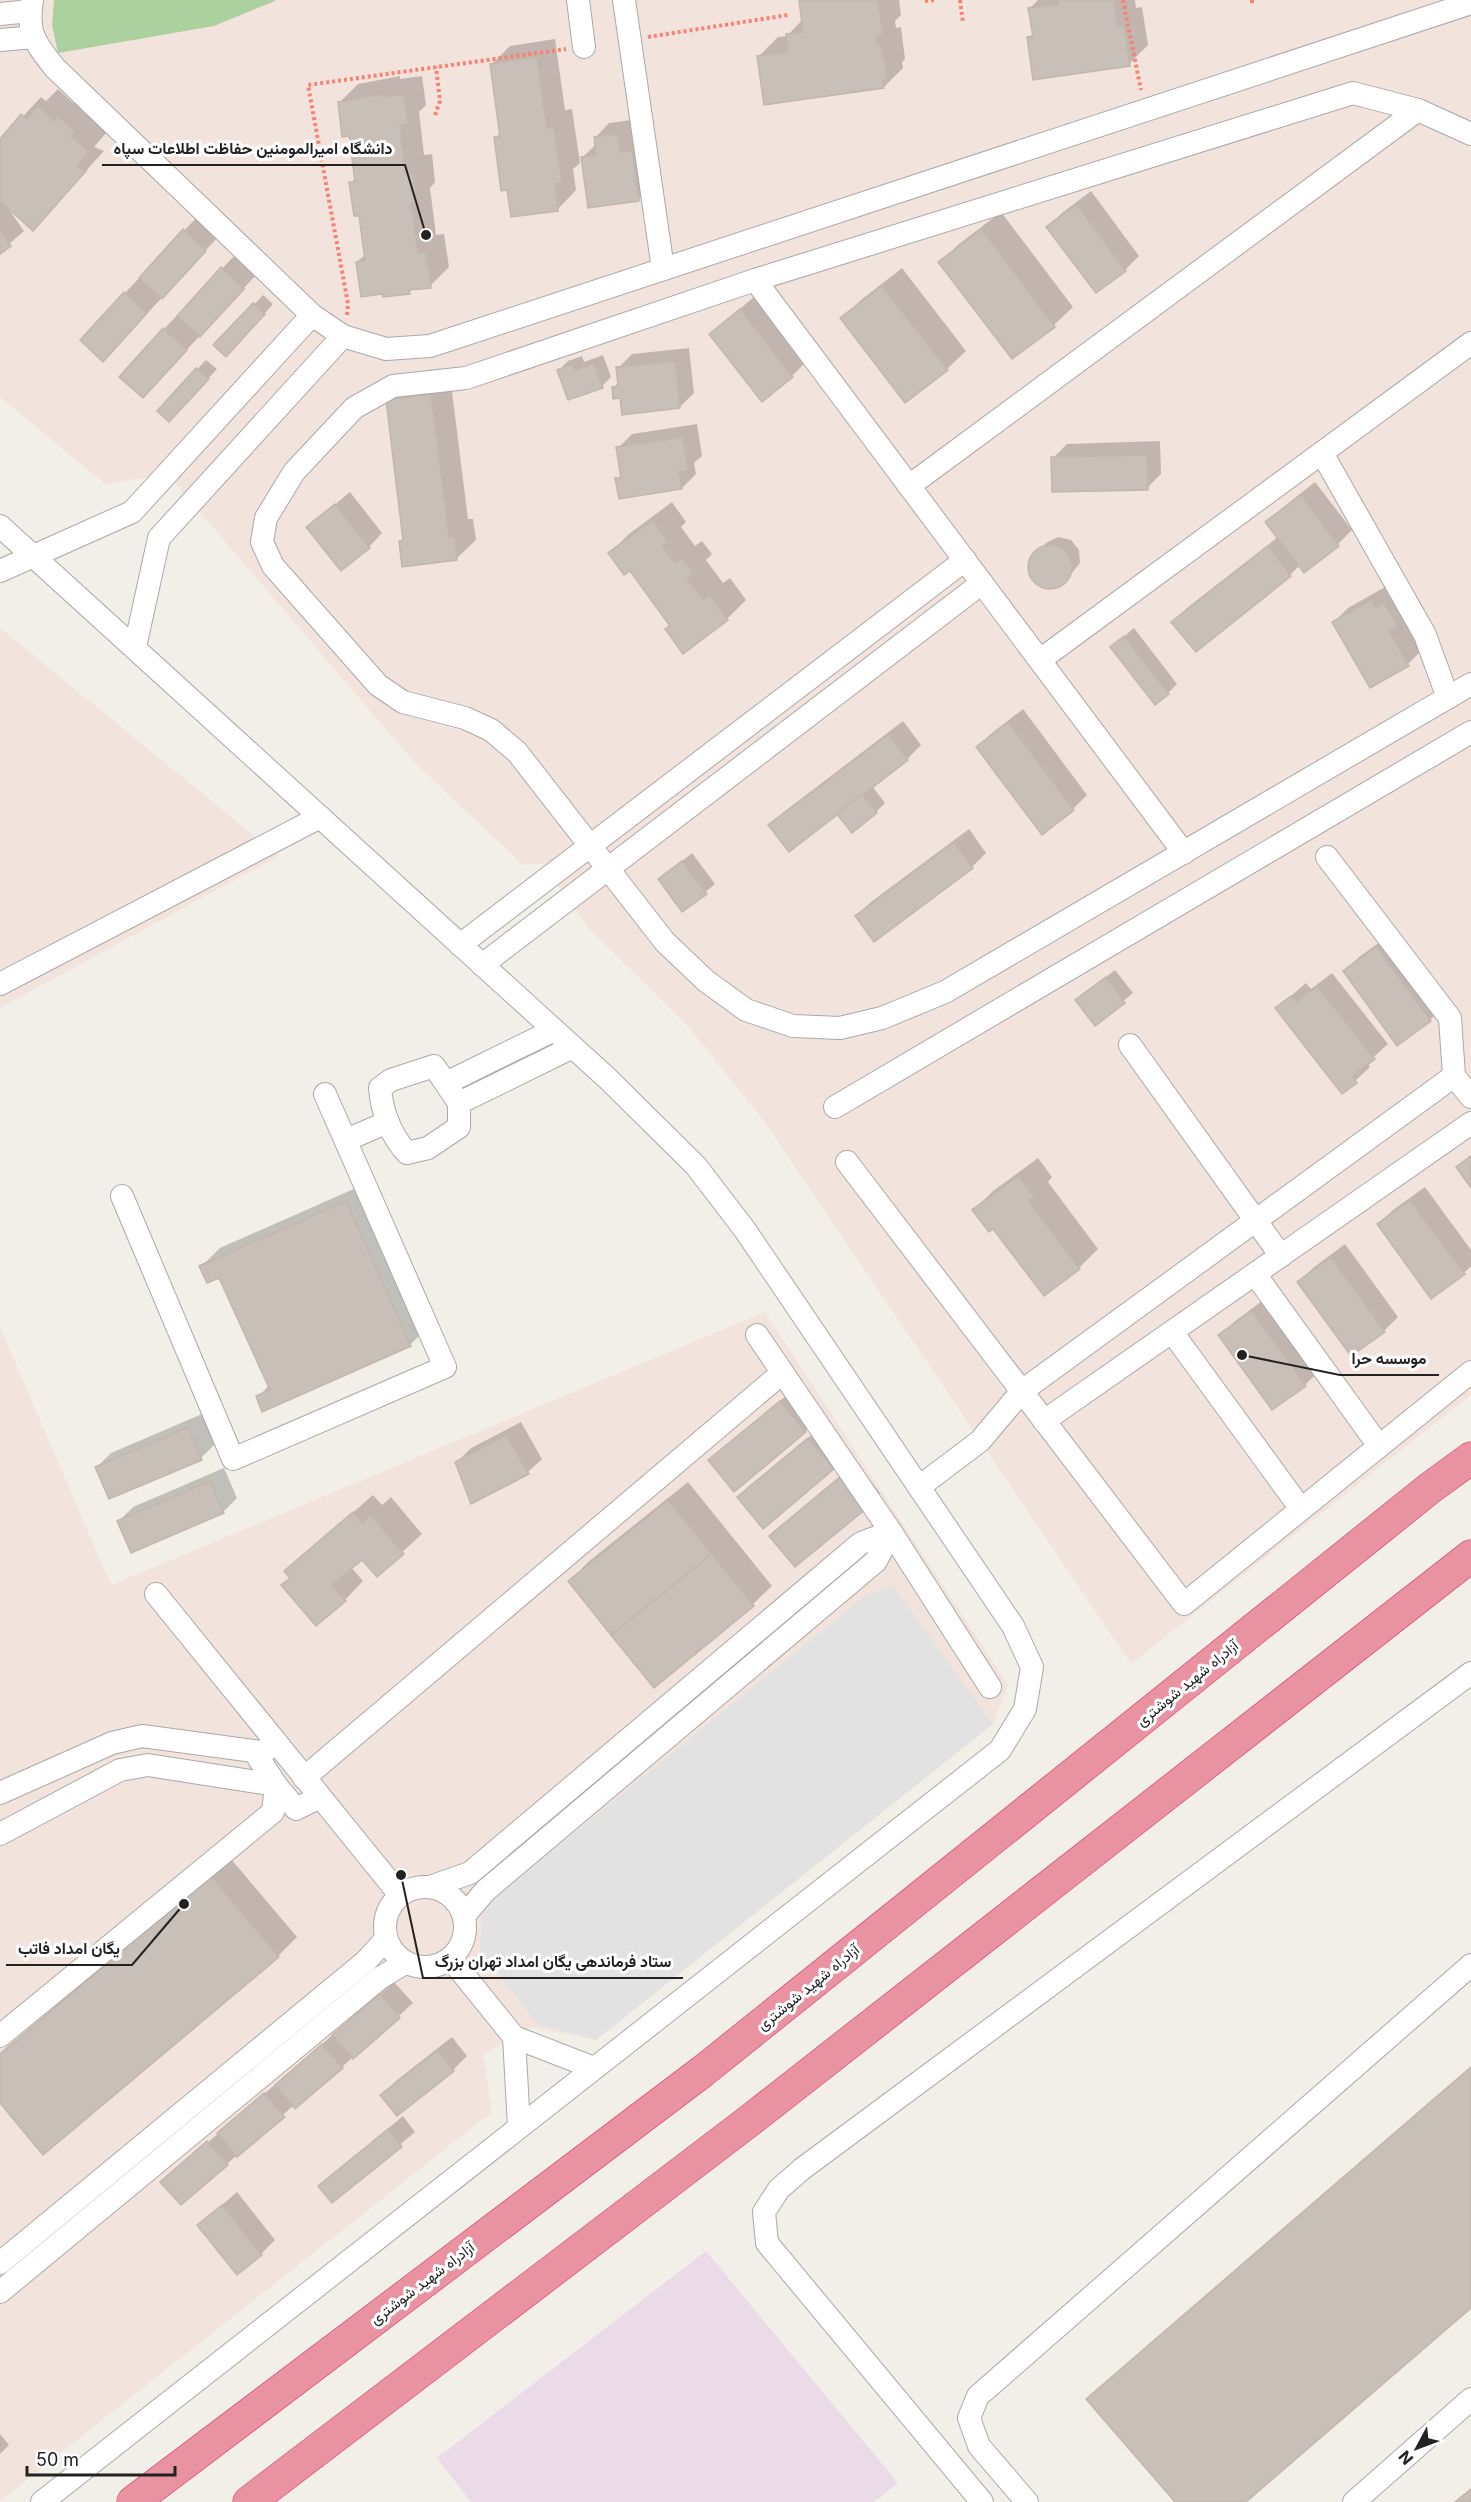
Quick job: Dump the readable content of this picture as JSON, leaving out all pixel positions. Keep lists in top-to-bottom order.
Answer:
{
  "streets": {
    "highway": ["آزادراه شهید شوشتری"]
  },
  "places": [
    "دانشگاه امیرالمومنین حفاظت اطلاعات سپاه",
    "موسسه حرا",
    "ستاد فرماندهی یگان امداد تهران بزرگ",
    "یگان امداد فاتب"
  ],
  "scale_bar": "50 m",
  "north": "bottom left"
}
